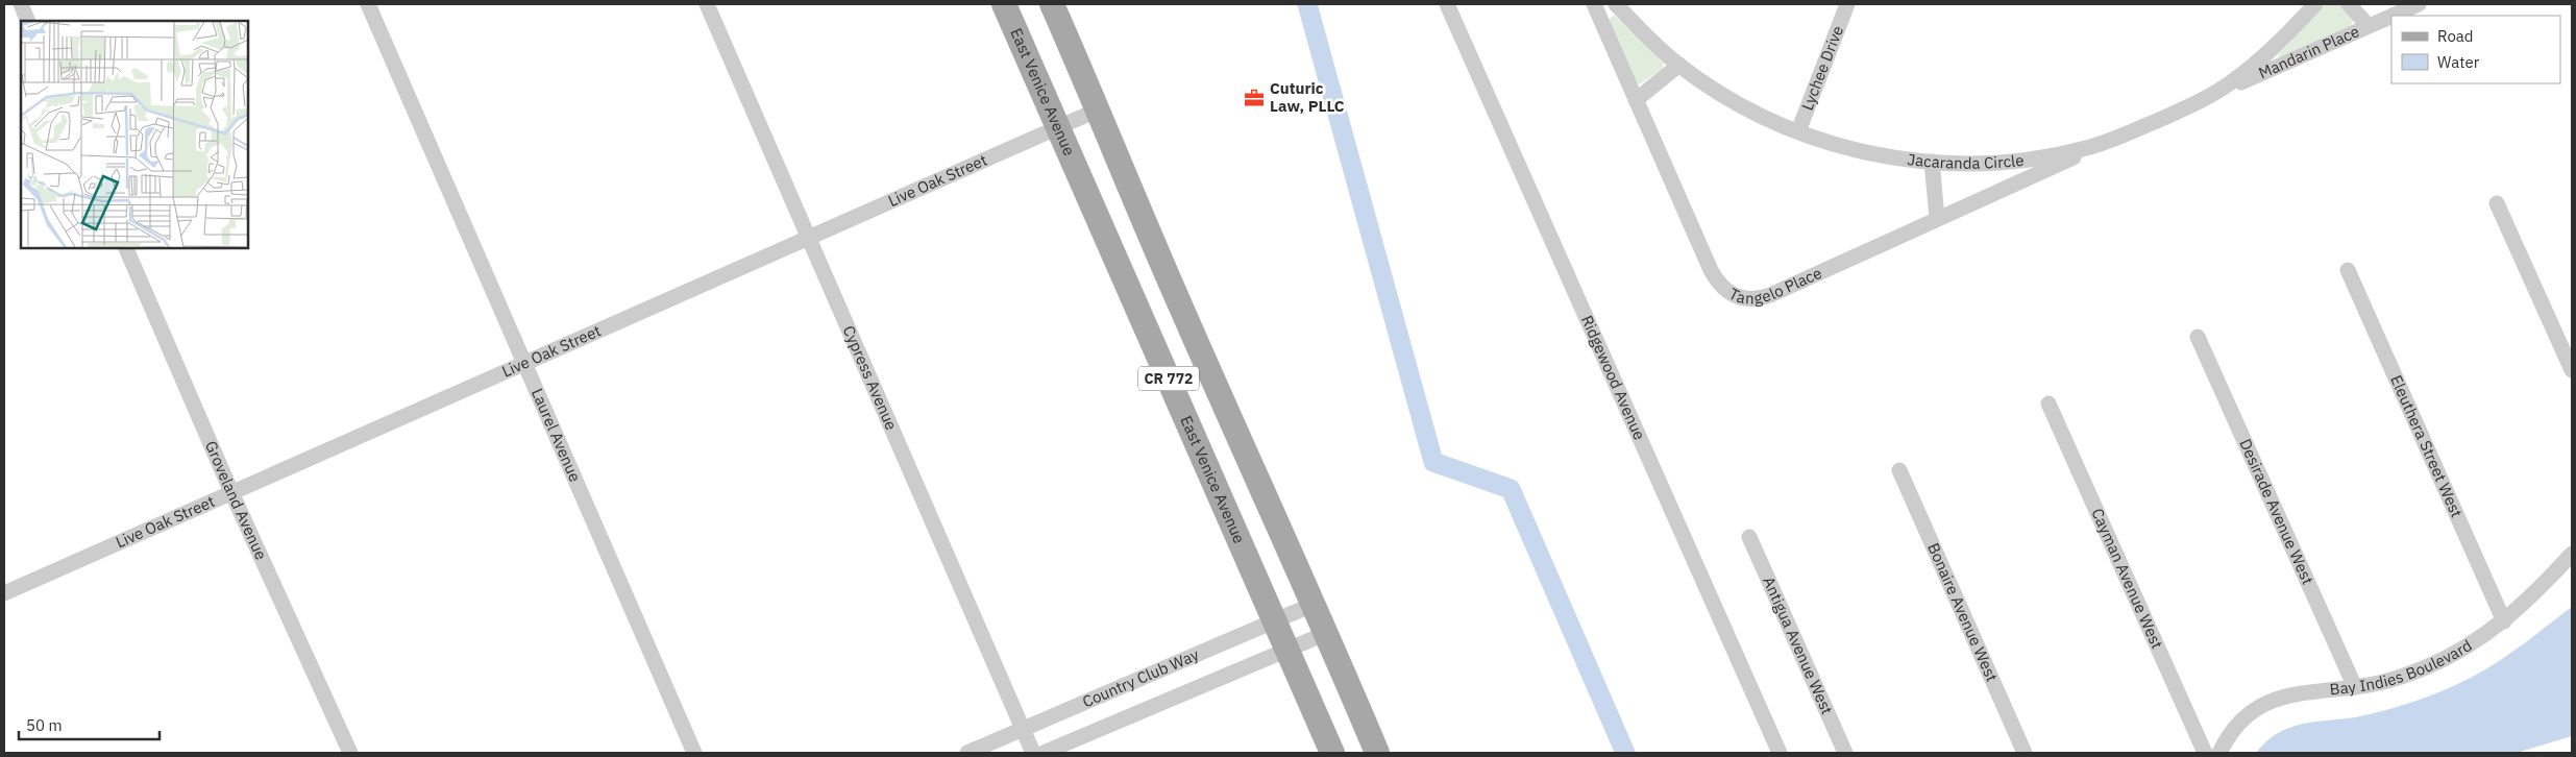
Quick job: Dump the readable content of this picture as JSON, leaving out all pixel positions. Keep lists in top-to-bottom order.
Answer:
{
  "streets": {
    "main road": ["East Venice Avenue", "CR 772"],
    "street": [
      "Mandarin Place",
      "Lychee Drive",
      "Jacaranda Circle",
      "Live Oak Street",
      "Tangelo Place",
      "Cypress Avenue",
      "Ridgewood Avenue",
      "Laurel Avenue",
      "Eleuthera Street West",
      "Groveland Avenue",
      "Desirade Avenue West",
      "Cayman Avenue West",
      "Bonaire Avenue West",
      "Antigua Avenue West",
      "Bay Indies Boulevard",
      "Country Club Way"
    ]
  },
  "crossings": [
    ["Mandarin Place", "Jacaranda Circle"],
    ["Lychee Drive", "Jacaranda Circle"],
    ["East Venice Avenue", "Live Oak Street"],
    ["East Venice Avenue", "Country Club Way"],
    ["Jacaranda Circle", "Tangelo Place"],
    ["Live Oak Street", "Cypress Avenue"],
    ["Live Oak Street", "CR 772"],
    ["Live Oak Street", "Laurel Avenue"],
    ["Live Oak Street", "Groveland Avenue"],
    ["Cypress Avenue", "Country Club Way"],
    ["CR 772", "Country Club Way"],
    ["Eleuthera Street West", "Bay Indies Boulevard"],
    ["Desirade Avenue West", "Bay Indies Boulevard"]
  ],
  "places": {
    "office": ["Cuturic Law, PLLC"]
  },
  "legend": ["Road", "Water"],
  "scale_bar": "50 m"
}
